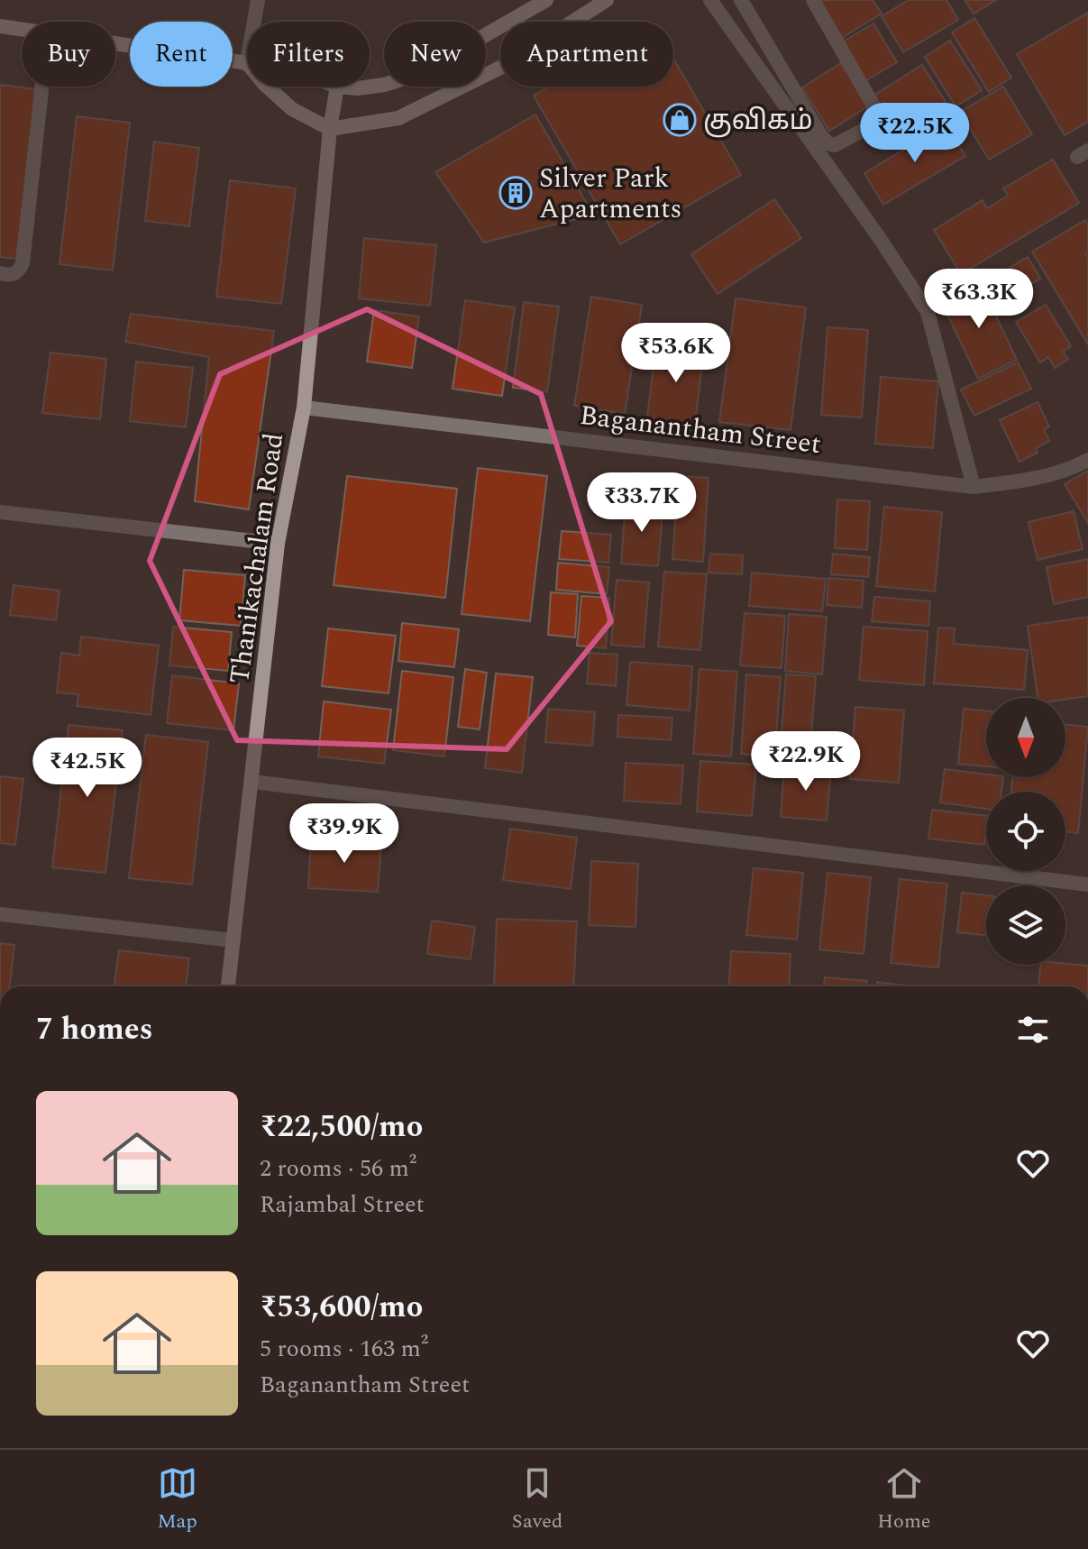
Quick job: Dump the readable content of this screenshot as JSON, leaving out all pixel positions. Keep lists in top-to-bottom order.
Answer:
{
  "streets": {
    "main road": ["Thanikachalam Road"],
    "street": ["Baganantham Street"]
  },
  "crossings": [
    ["Baganantham Street", "Thanikachalam Road"]
  ],
  "places": {
    "shop": ["குவிகம்"],
    "building": ["Silver Park Apartments"]
  },
  "north": "bottom",
  "page": {
    "chip": [
      "Buy",
      "Rent",
      "Filters",
      "New",
      "Apartment"
    ],
    "price": [
      "₹22.5K",
      "₹63.3K",
      "₹53.6K",
      "₹33.7K",
      "₹22.9K",
      "₹42.5K",
      "₹39.9K"
    ],
    "heading": "7 homes",
    "list": [
      {
        "name": "₹22,500/mo",
        "note": "2 rooms · 56 m² · Rajambal Street"
      },
      {
        "name": "₹53,600/mo",
        "note": "5 rooms · 163 m² · Baganantham Street"
      }
    ],
    "tabs": ["Map", "Saved", "Home"]
  }
}
